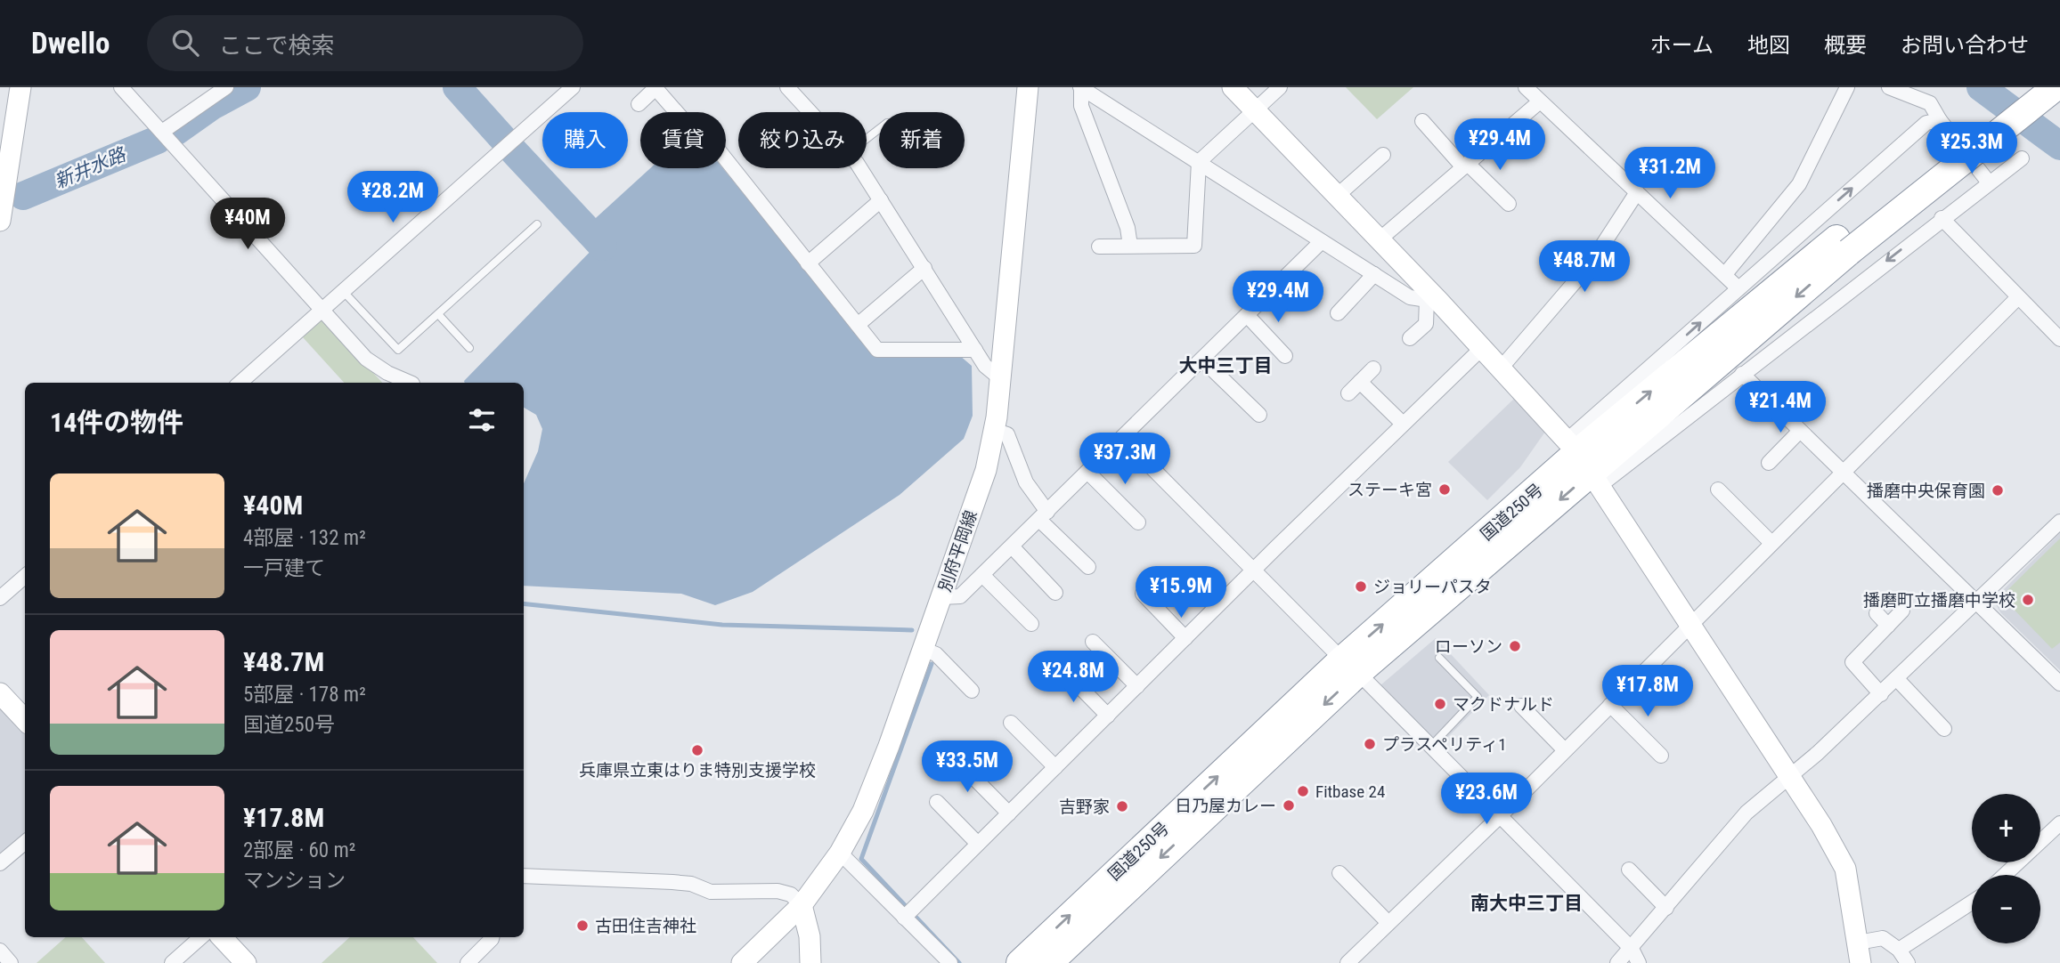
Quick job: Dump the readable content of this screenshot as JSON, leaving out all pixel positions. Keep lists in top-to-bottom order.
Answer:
{
  "streets": {
    "highway": ["国道250号"],
    "street": ["別府平岡線"]
  },
  "districts": ["大中三丁目", "南大中三丁目"],
  "water": ["新井水路"],
  "places": [
    "ステーキ宮",
    "播磨中央保育園",
    "ジョリーパスタ",
    "播磨町立播磨中学校",
    "ローソン",
    "マクドナルド",
    "プラスペリティ1",
    "兵庫県立東はりま特別支援学校",
    "Fitbase 24",
    "日乃屋カレー",
    "吉野家",
    "古田住吉神社"
  ],
  "page": {
    "header": "Dwello",
    "search": "ここで検索",
    "nav": [
      "ホーム",
      "地図",
      "概要",
      "お問い合わせ"
    ],
    "chip": [
      "購入",
      "賃貸",
      "絞り込み",
      "新着"
    ],
    "price": [
      "¥29.4M",
      "¥25.3M",
      "¥31.2M",
      "¥28.2M",
      "¥40M",
      "¥48.7M",
      "¥29.4M",
      "¥21.4M",
      "¥37.3M",
      "¥15.9M",
      "¥24.8M",
      "¥17.8M",
      "¥33.5M",
      "¥23.6M"
    ],
    "heading": "14件の物件",
    "list": [
      {
        "name": "¥40M",
        "note": "4部屋 · 132 m² · 一戸建て"
      },
      {
        "name": "¥48.7M",
        "note": "5部屋 · 178 m² · 国道250号"
      },
      {
        "name": "¥17.8M",
        "note": "2部屋 · 60 m² · マンション"
      }
    ],
    "map_buttons": ["+", "−"]
  }
}
